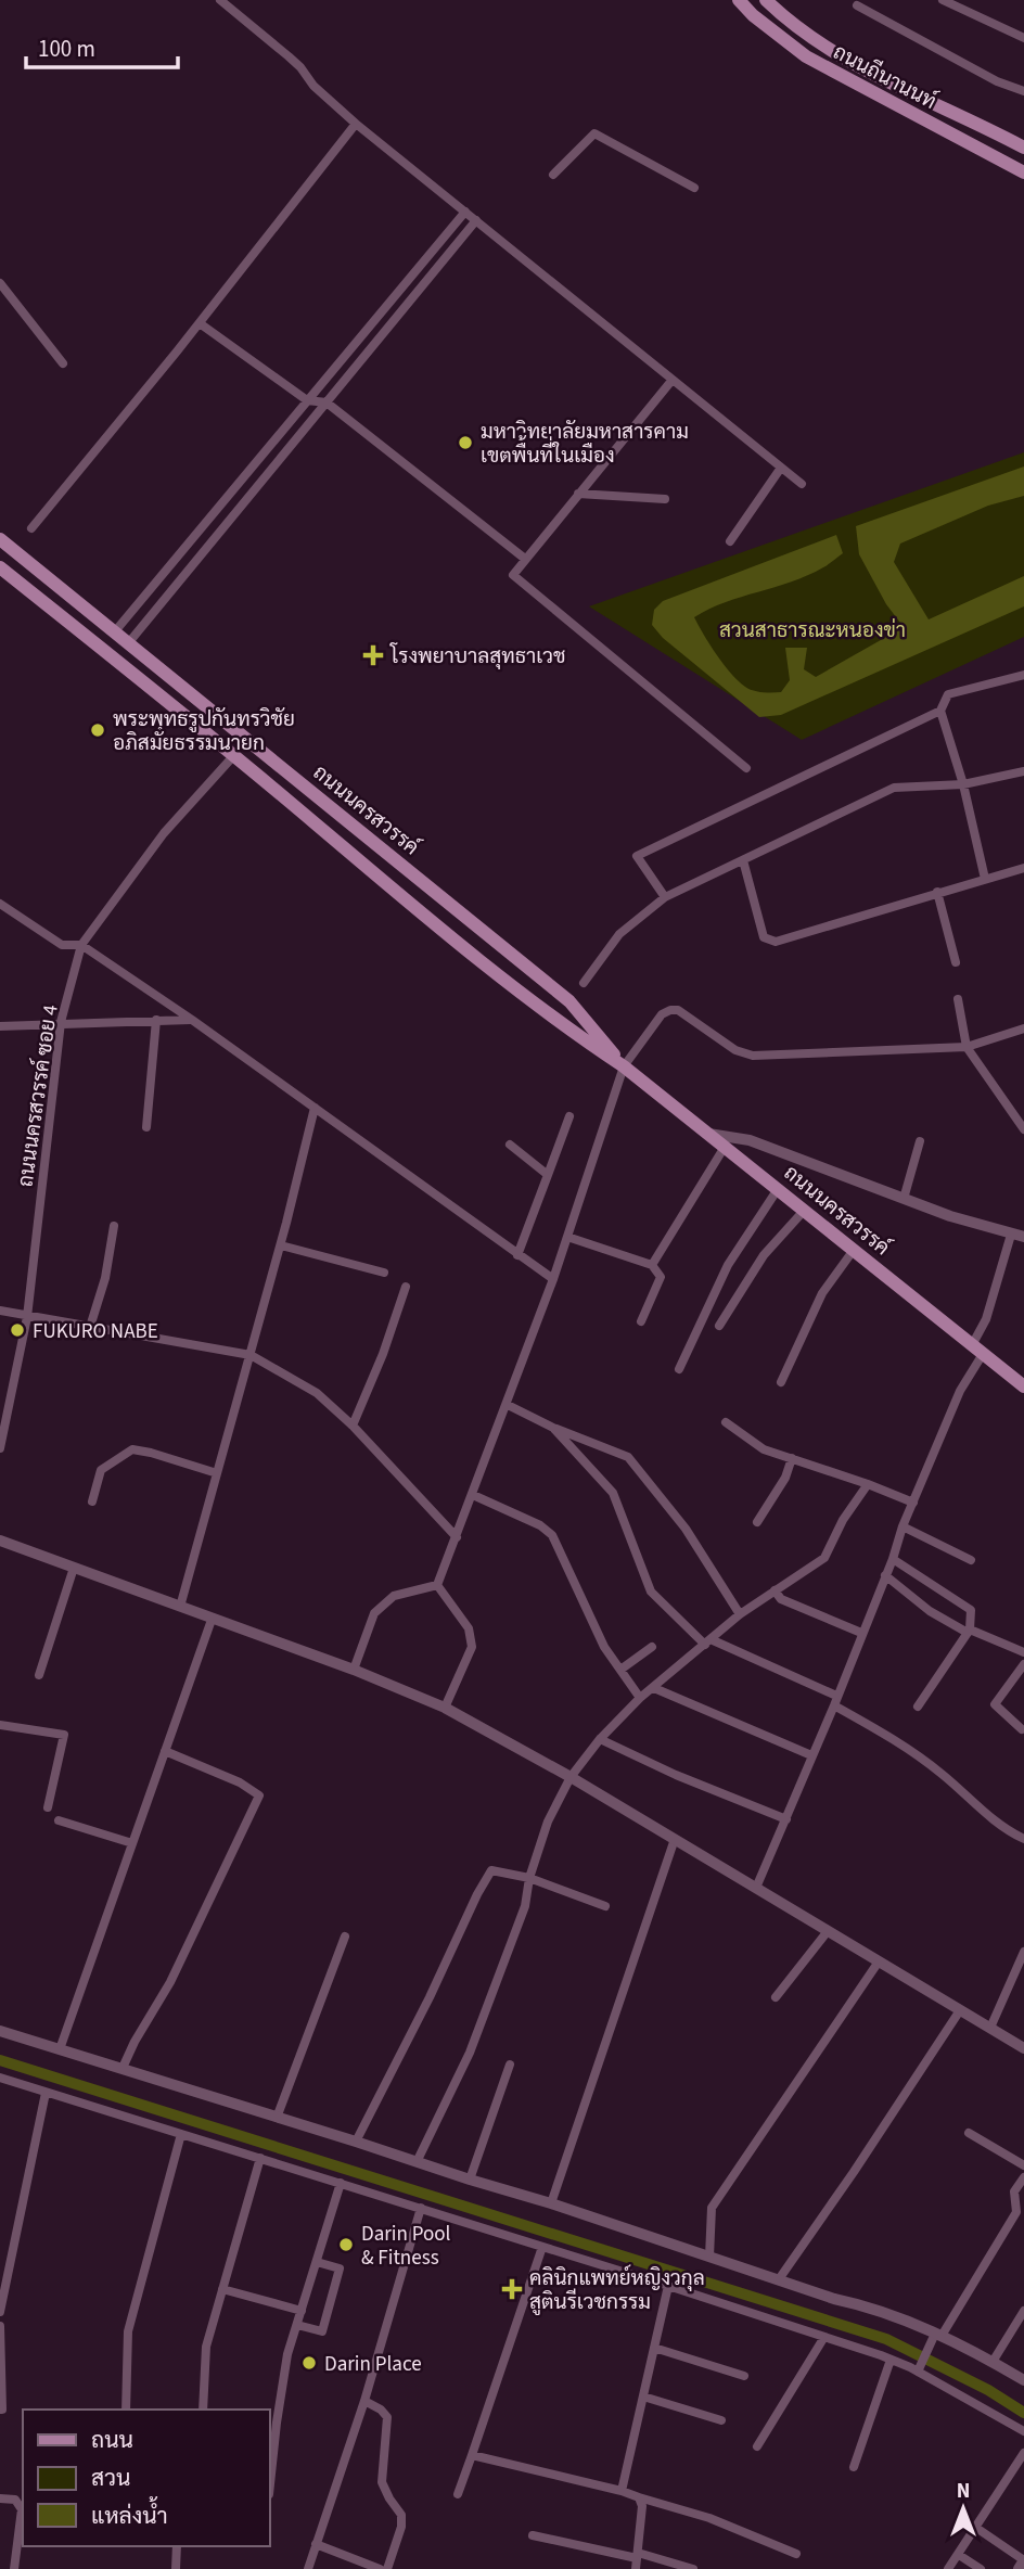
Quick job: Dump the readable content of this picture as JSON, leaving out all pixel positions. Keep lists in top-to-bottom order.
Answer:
{
  "streets": {
    "main road": ["ถนนถีนานนท์", "ถนนนครสวรรค์"],
    "street": ["ถนนนครสวรรค์ ซอย 4"]
  },
  "crossings": [
    ["ถนนนครสวรรค์", "ถนนนครสวรรค์ ซอย 4"]
  ],
  "parks": ["สวนสาธารณะหนองข่า"],
  "places": {
    "other": [
      "มหาวิทยาลัยมหาสารคาม เขตพื้นที่ในเมือง",
      "พระพุทธรูปกันทรวิชัย อภิสมัยธรรมนายก",
      "FUKURO NABE",
      "Darin Pool & Fitness",
      "Darin Place"
    ],
    "health": ["โรงพยาบาลสุทธาเวช", "คลินิกแพทย์หญิงวกุล สูตินรีเวชกรรม"]
  },
  "legend": ["ถนน", "สวน", "แหล่งน้ำ"],
  "scale_bar": "100 m",
  "north": "top"
}
